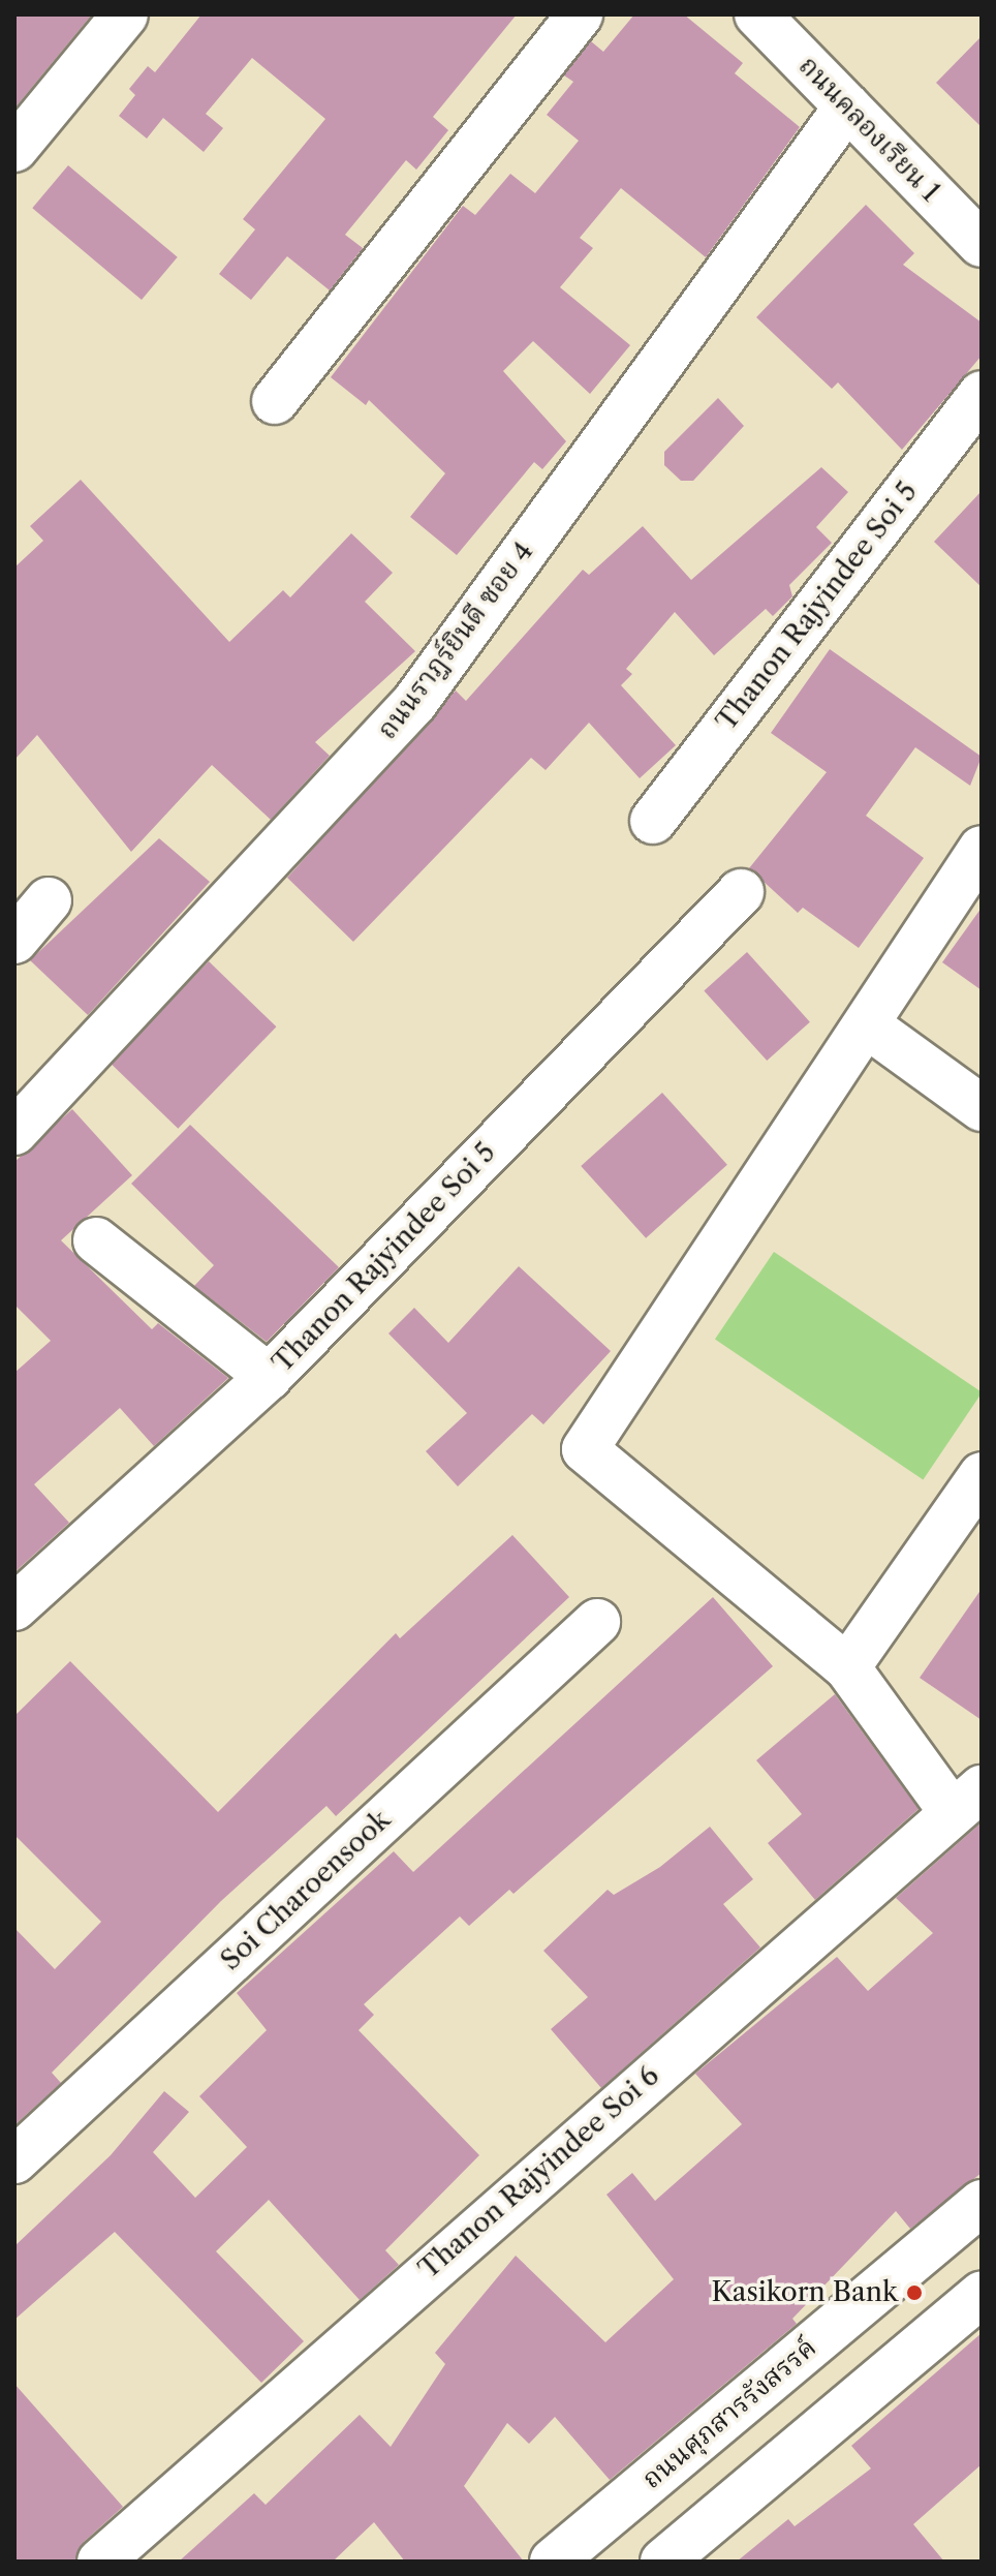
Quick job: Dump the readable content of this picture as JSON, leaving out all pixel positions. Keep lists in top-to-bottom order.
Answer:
{
  "streets": {
    "street": [
      "ถนนคลองเรียน 1",
      "Thanon Rajyindee Soi 5",
      "ถนนราฎร์ยินดี ซอย 4",
      "Soi Charoensook",
      "Thanon Rajyindee Soi 6",
      "ถนนศุภสารรังสรรค์"
    ]
  },
  "crossings": [
    ["ถนนคลองเรียน 1", "ถนนราฎร์ยินดี ซอย 4"]
  ],
  "places": ["Kasikorn Bank"]
}
